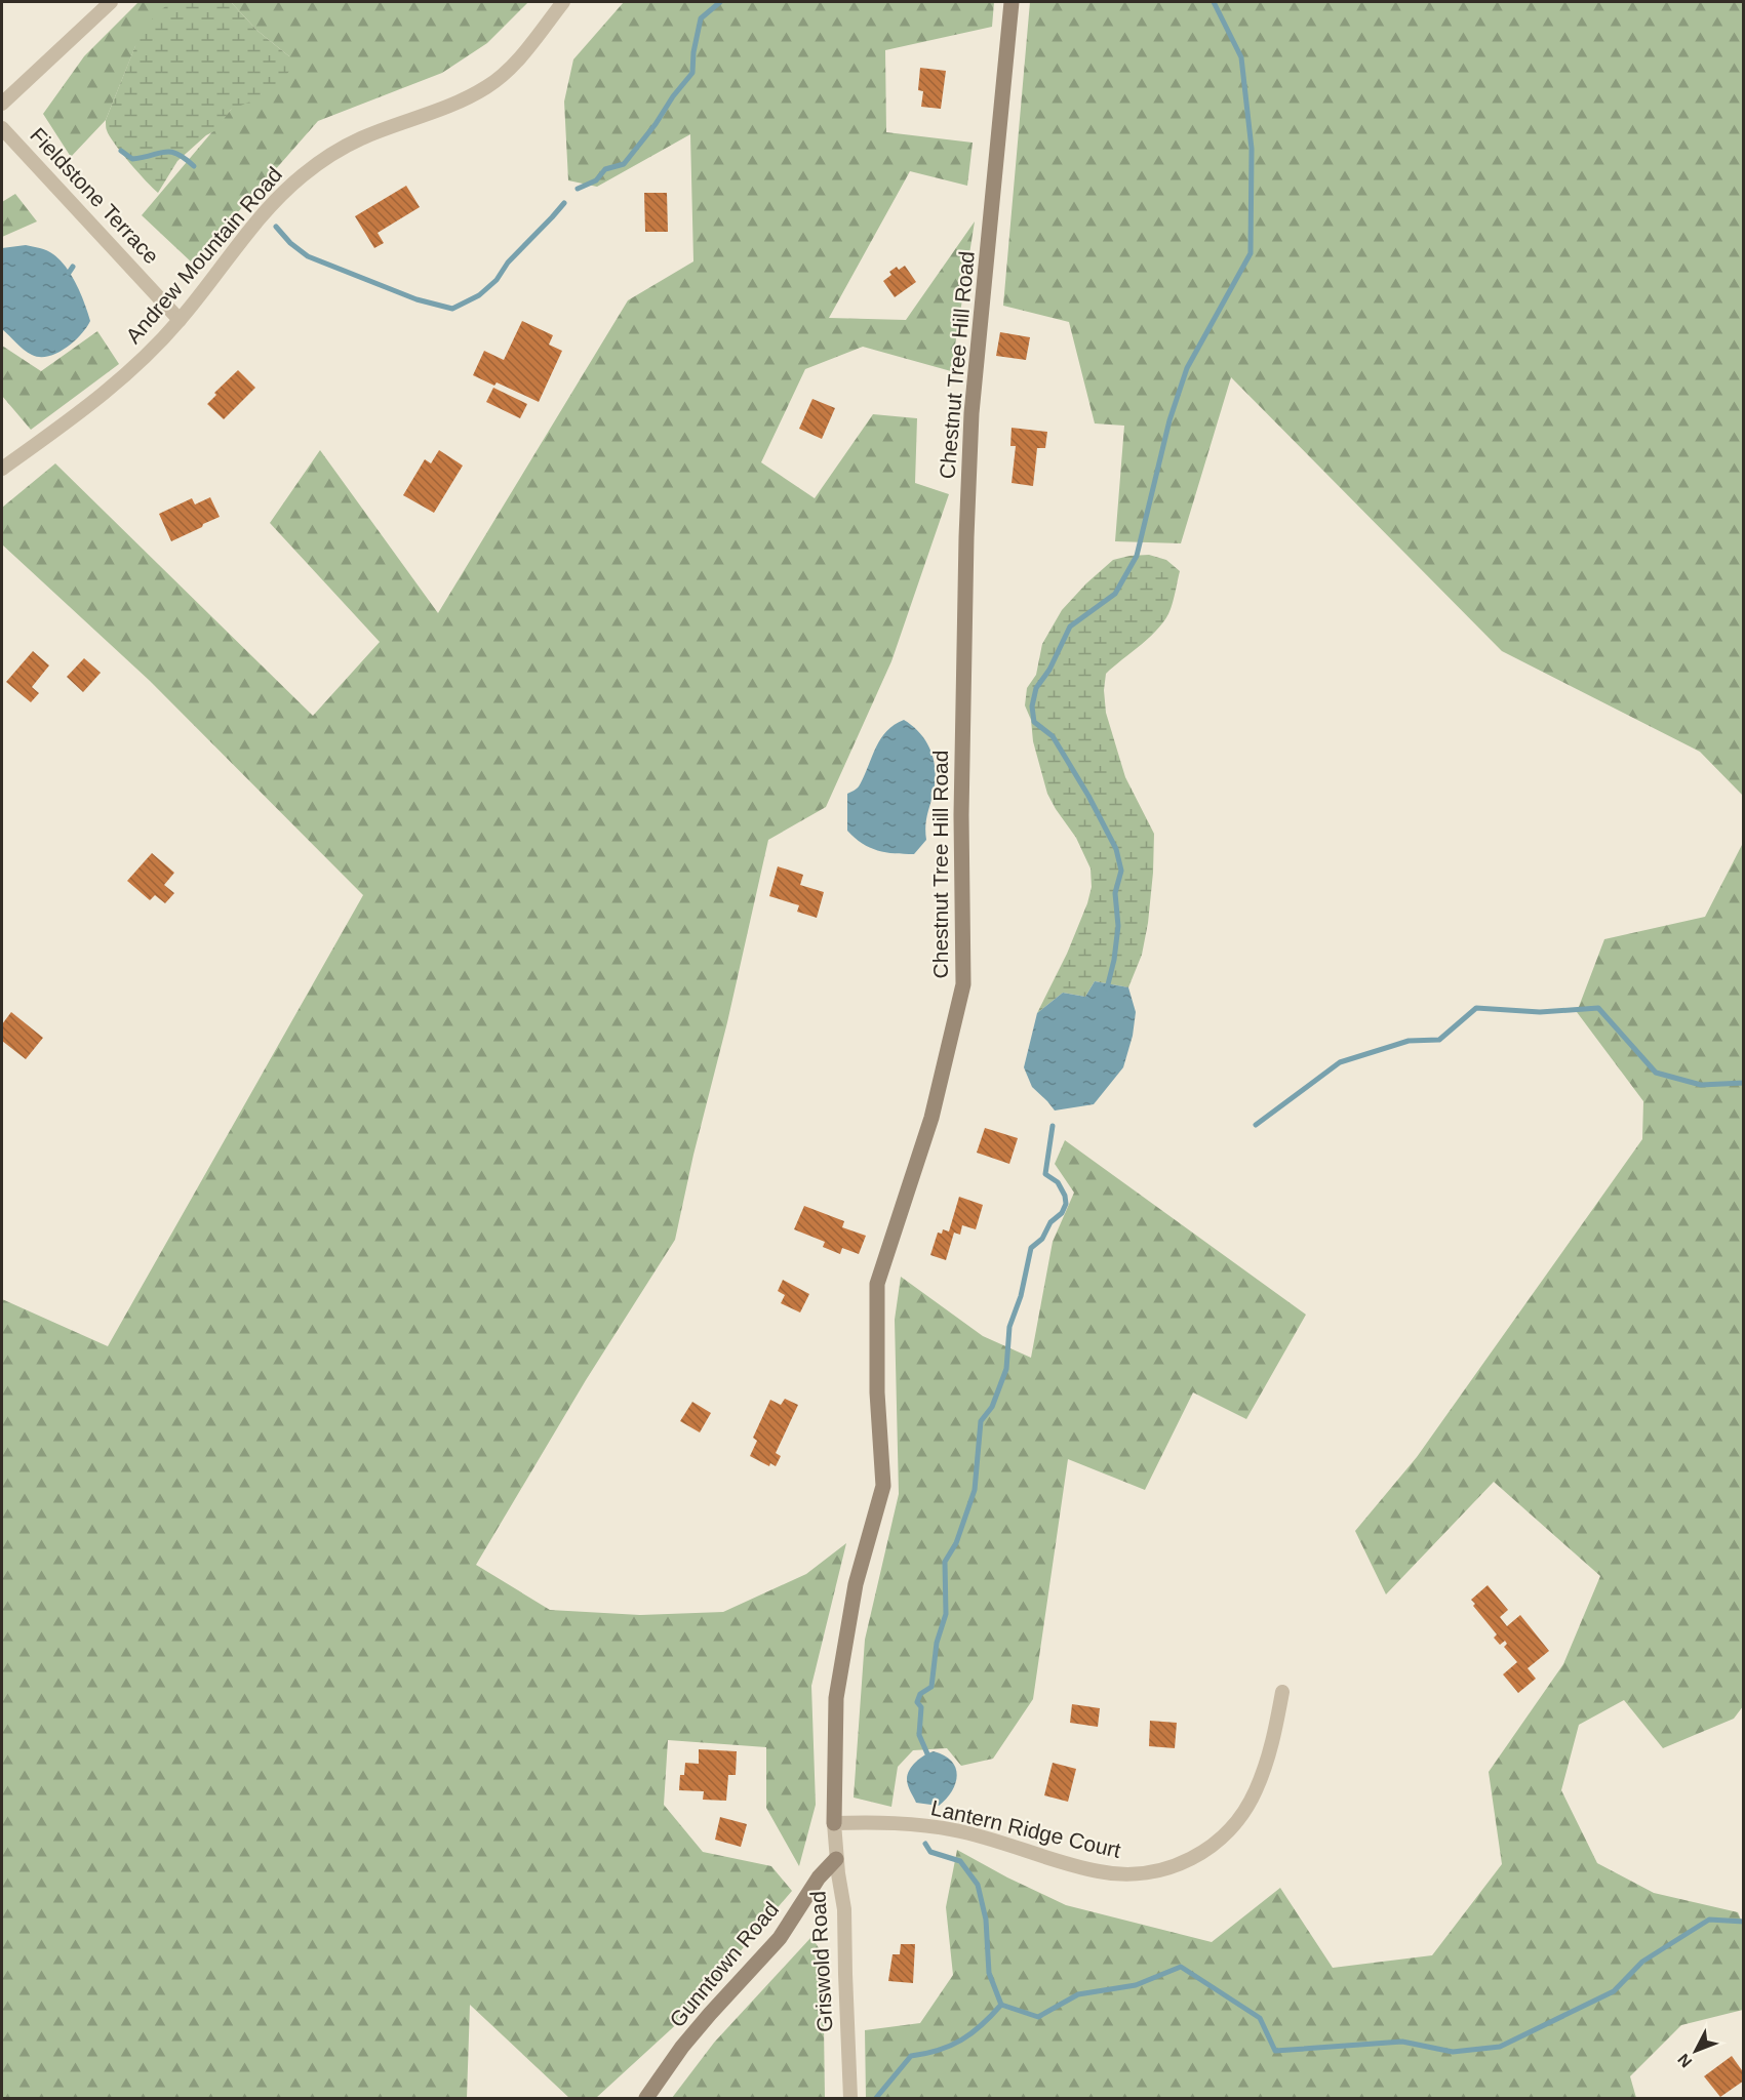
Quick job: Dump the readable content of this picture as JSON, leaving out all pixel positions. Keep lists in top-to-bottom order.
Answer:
{
  "streets": {
    "street": [
      "Fieldstone Terrace",
      "Andrew Mountain Road",
      "Chestnut Tree Hill Road",
      "Lantern Ridge Court",
      "Griswold Road",
      "Gunntown Road"
    ]
  },
  "crossings": [
    ["Fieldstone Terrace", "Andrew Mountain Road"],
    ["Chestnut Tree Hill Road", "Lantern Ridge Court"],
    ["Chestnut Tree Hill Road", "Griswold Road"],
    ["Lantern Ridge Court", "Griswold Road"],
    ["Griswold Road", "Gunntown Road"]
  ],
  "north": "bottom left"
}
